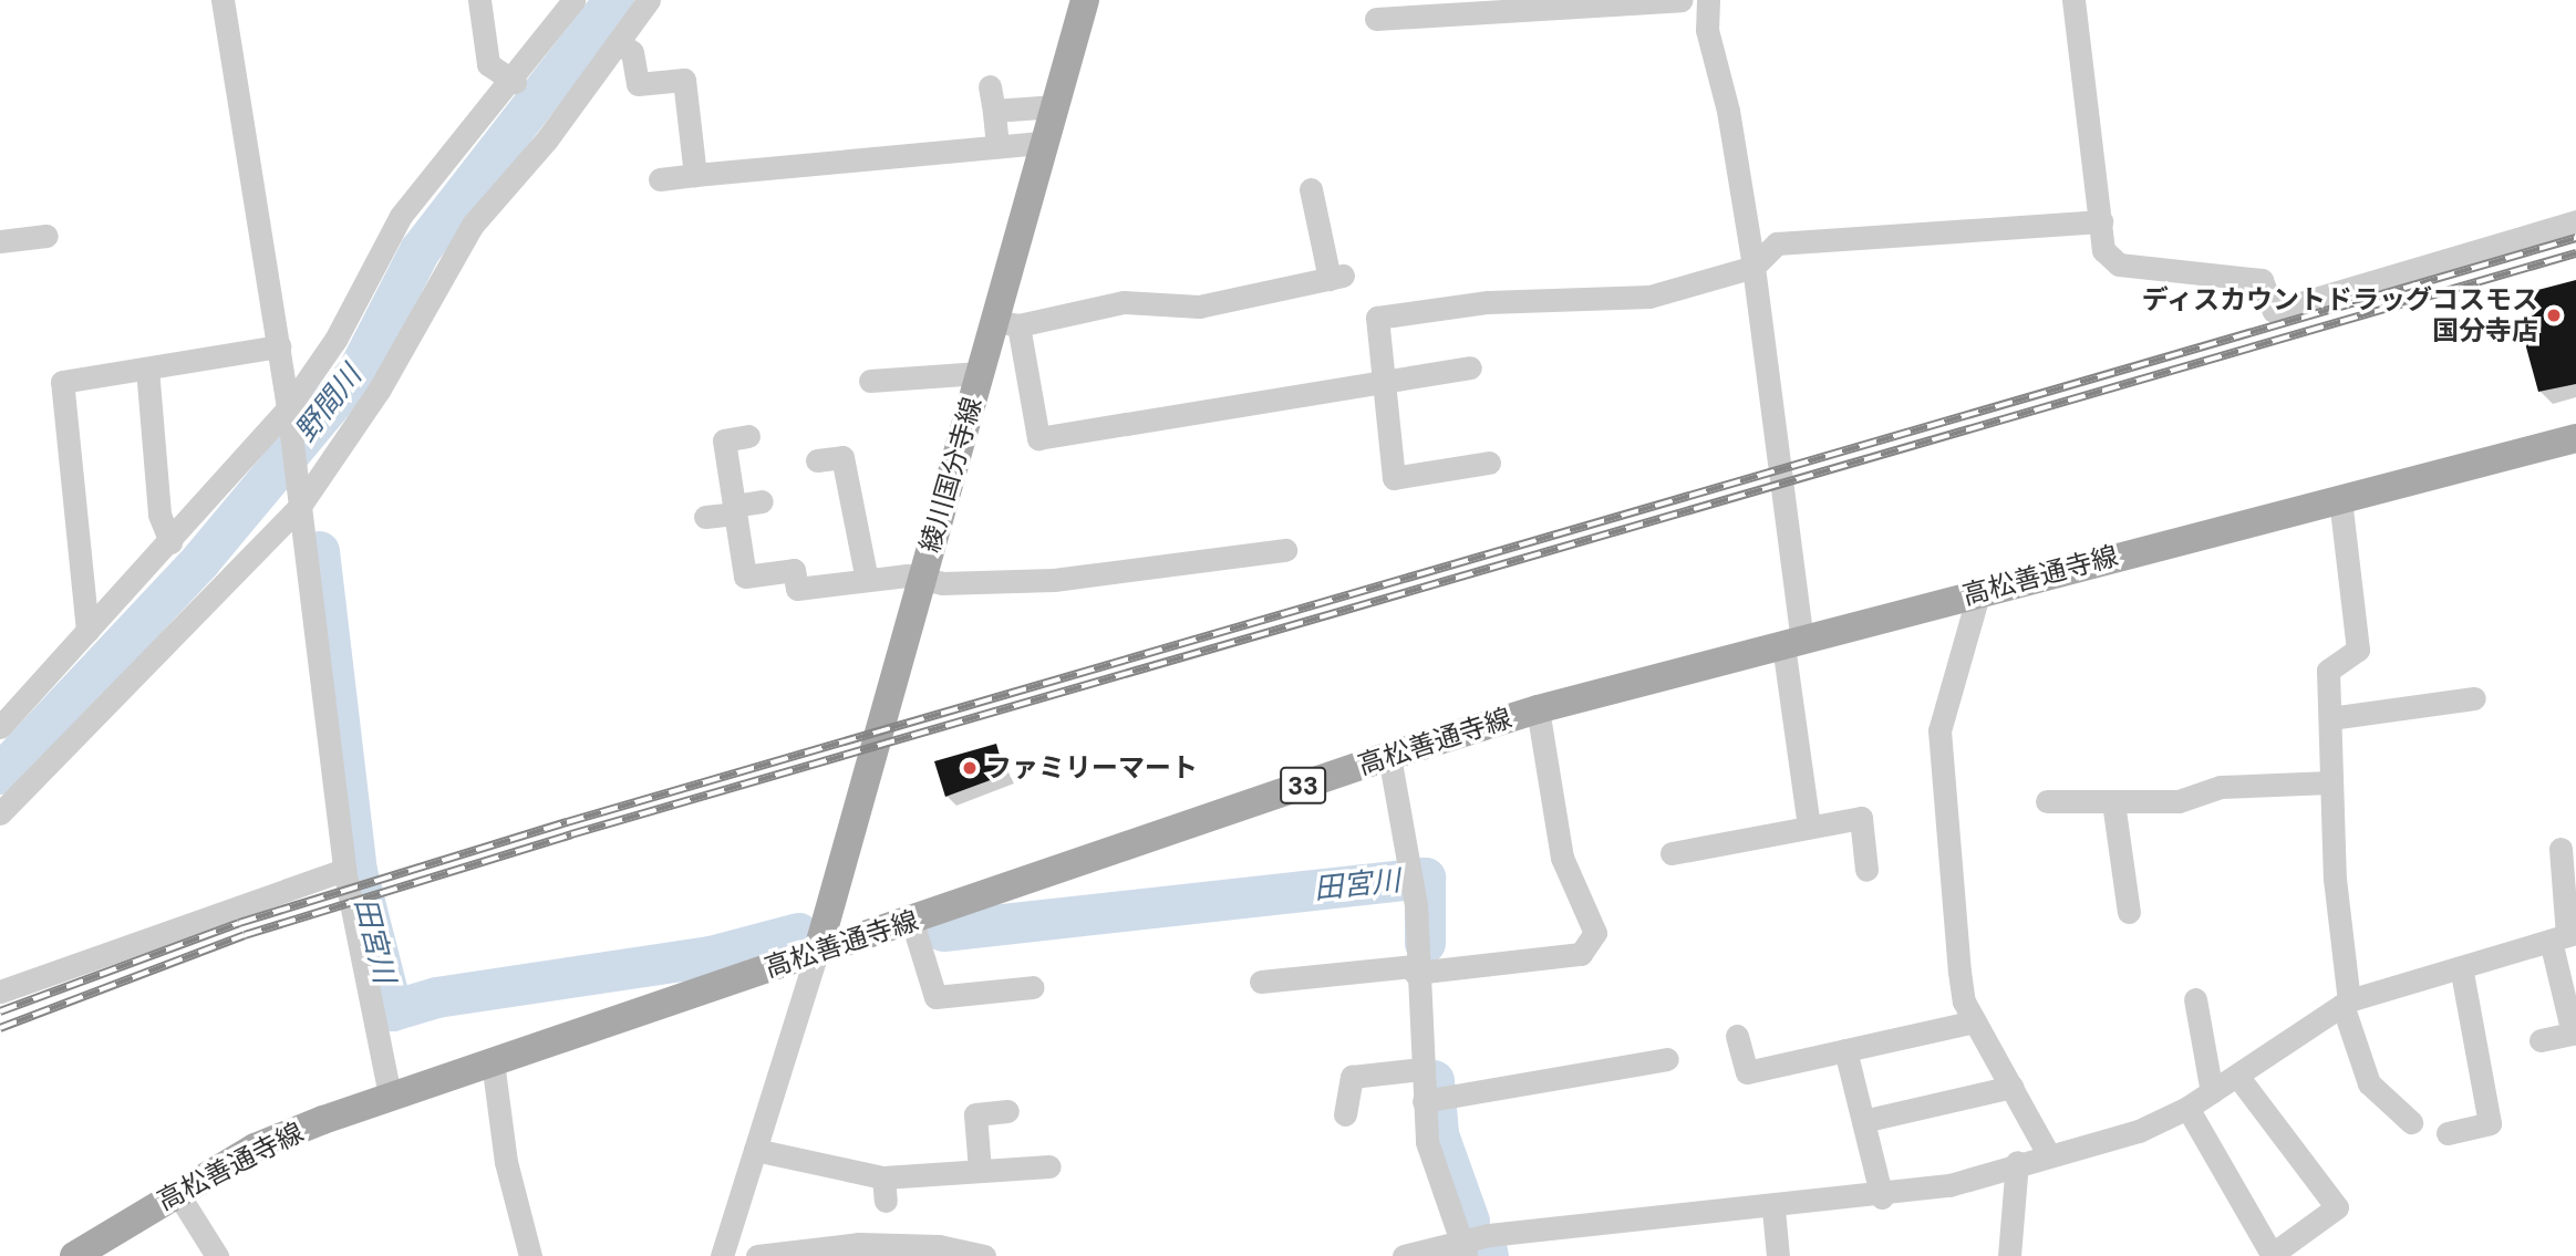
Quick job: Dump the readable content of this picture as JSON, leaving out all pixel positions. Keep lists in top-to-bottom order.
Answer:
{
  "streets": {
    "main road": ["綾川国分寺線", "高松善通寺線", "33"]
  },
  "crossings": [
    ["綾川国分寺線", "高松善通寺線"]
  ],
  "water": ["野間川", "田宮川"],
  "places": ["ディスカウントドラッグコスモス 国分寺店", "ファミリーマート"]
}
